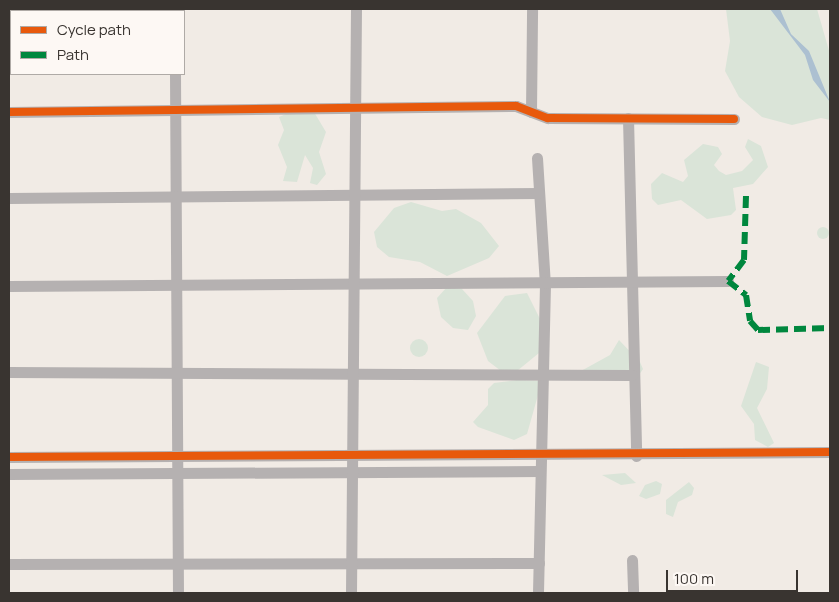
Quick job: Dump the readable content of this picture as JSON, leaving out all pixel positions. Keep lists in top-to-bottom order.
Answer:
{
  "legend": ["Cycle path", "Path"],
  "scale_bar": "100 m"
}
